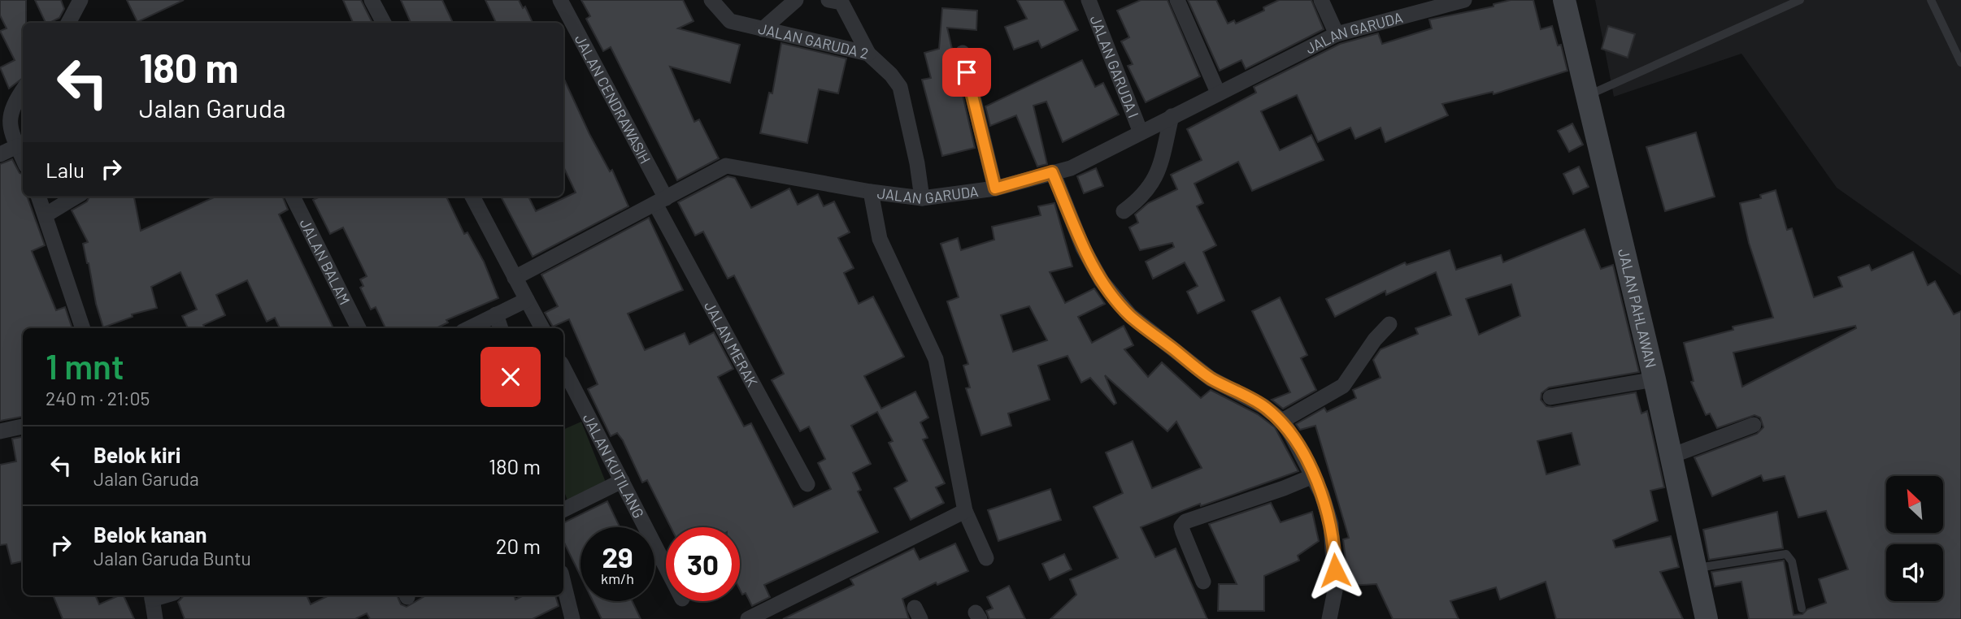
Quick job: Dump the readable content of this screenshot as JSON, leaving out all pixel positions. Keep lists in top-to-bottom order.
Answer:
{
  "streets": {
    "main road": ["JALAN PAHLAWAN"],
    "street": [
      "JALAN GARUDA",
      "JALAN GARUDA 2",
      "JALAN GARUDA I",
      "JALAN CENDRAWASIH",
      "JALAN BALAM",
      "JALAN MERAK",
      "JALAN KUTILANG"
    ]
  },
  "crossings": [
    ["JALAN GARUDA", "JALAN GARUDA 2"],
    ["JALAN GARUDA", "JALAN GARUDA I"],
    ["JALAN GARUDA", "JALAN CENDRAWASIH"],
    ["JALAN GARUDA", "JALAN MERAK"],
    ["JALAN CENDRAWASIH", "JALAN MERAK"]
  ],
  "north": "top left",
  "page": {
    "turn": ["180 m", "Jalan Garuda"],
    "then": "Lalu",
    "heading": ["1 mnt", "240 m · 21:05"],
    "list": [
      {
        "name": "Belok kiri",
        "note": "Jalan Garuda",
        "value": "180 m"
      },
      {
        "name": "Belok kanan",
        "note": "Jalan Garuda Buntu",
        "value": "20 m"
      }
    ],
    "speed": "29 km/h",
    "limit": "30"
  }
}
